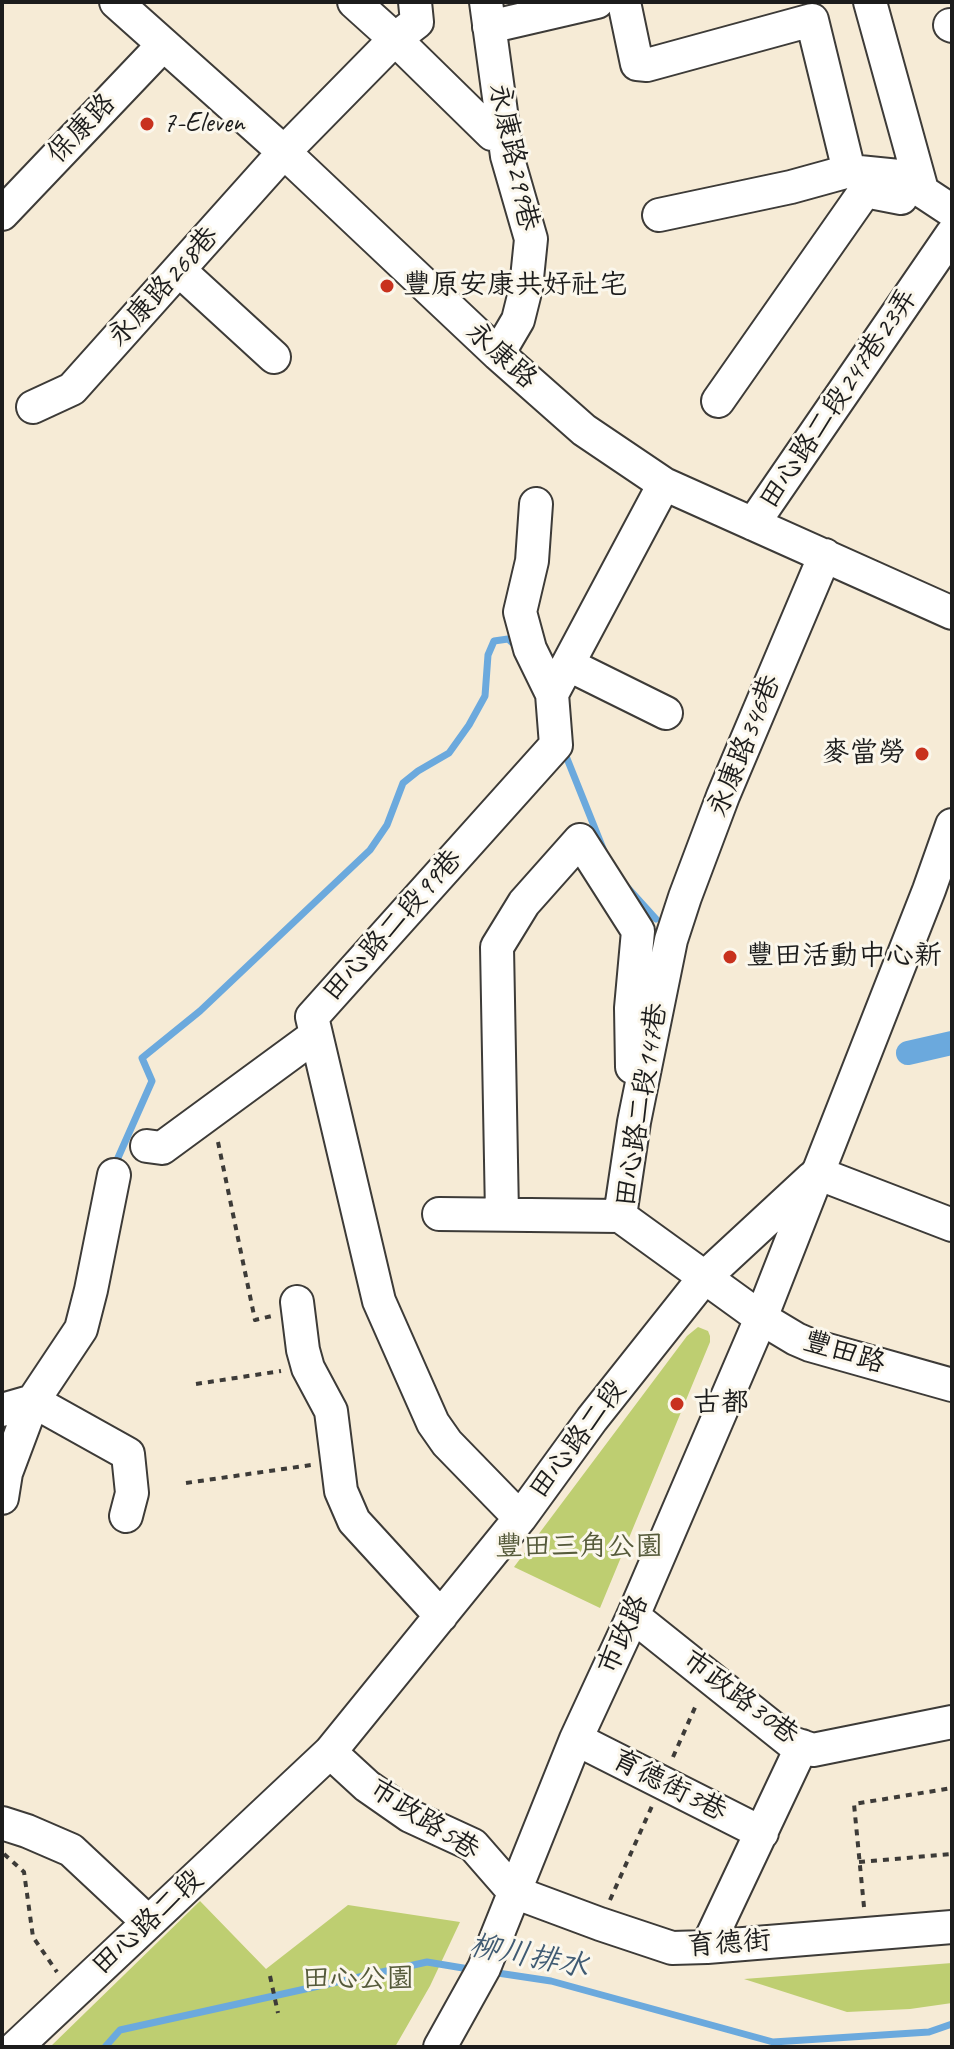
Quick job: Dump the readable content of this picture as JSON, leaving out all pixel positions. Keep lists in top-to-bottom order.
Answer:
{
  "streets": {
    "street": [
      "保康路",
      "永康路299巷",
      "永康路268巷",
      "永康路",
      "田心路二段247巷23弄",
      "永康路346巷",
      "田心路二段99巷",
      "田心路二段147巷",
      "豐田路",
      "田心路二段",
      "市政路",
      "市政路30巷",
      "育德街3巷",
      "市政路5巷",
      "育德街"
    ]
  },
  "crossings": [
    ["保康路", "永康路"],
    ["永康路299巷", "永康路"],
    ["永康路268巷", "永康路"],
    ["永康路", "田心路二段247巷23弄"],
    ["永康路", "永康路346巷"],
    ["永康路346巷", "田心路二段147巷"],
    ["田心路二段99巷", "田心路二段"],
    ["田心路二段147巷", "豐田路"],
    ["田心路二段147巷", "田心路二段"],
    ["豐田路", "田心路二段"],
    ["豐田路", "市政路"],
    ["田心路二段", "市政路"],
    ["田心路二段", "市政路5巷"],
    ["市政路", "市政路30巷"],
    ["市政路", "育德街3巷"],
    ["市政路", "市政路5巷"],
    ["市政路", "育德街"],
    ["市政路5巷", "育德街"]
  ],
  "water": ["柳川排水"],
  "parks": ["豐田三角公園", "田心公園"],
  "places": [
    "7-Eleven",
    "豐原安康共好社宅",
    "麥當勞",
    "豐田活動中心新",
    "古都"
  ]
}
